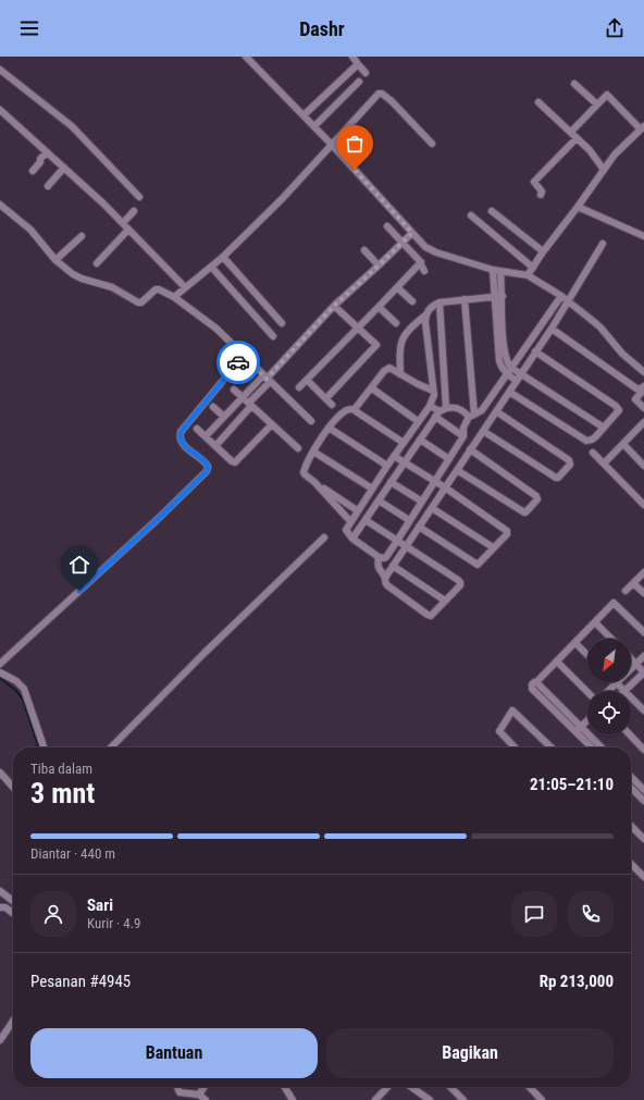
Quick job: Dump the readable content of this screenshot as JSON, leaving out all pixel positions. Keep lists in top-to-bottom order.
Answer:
{
  "north": "bottom left",
  "page": {
    "header": "Dashr",
    "heading": ["3 mnt", "Tiba dalam", "21:05–21:10"],
    "panel": [
      "Sari",
      "Kurir · 4.9",
      "Pesanan #4945",
      "Rp 213,000"
    ],
    "bar": "Diantar · 440 m",
    "buttons": ["Bantuan", "Bagikan"]
  }
}
